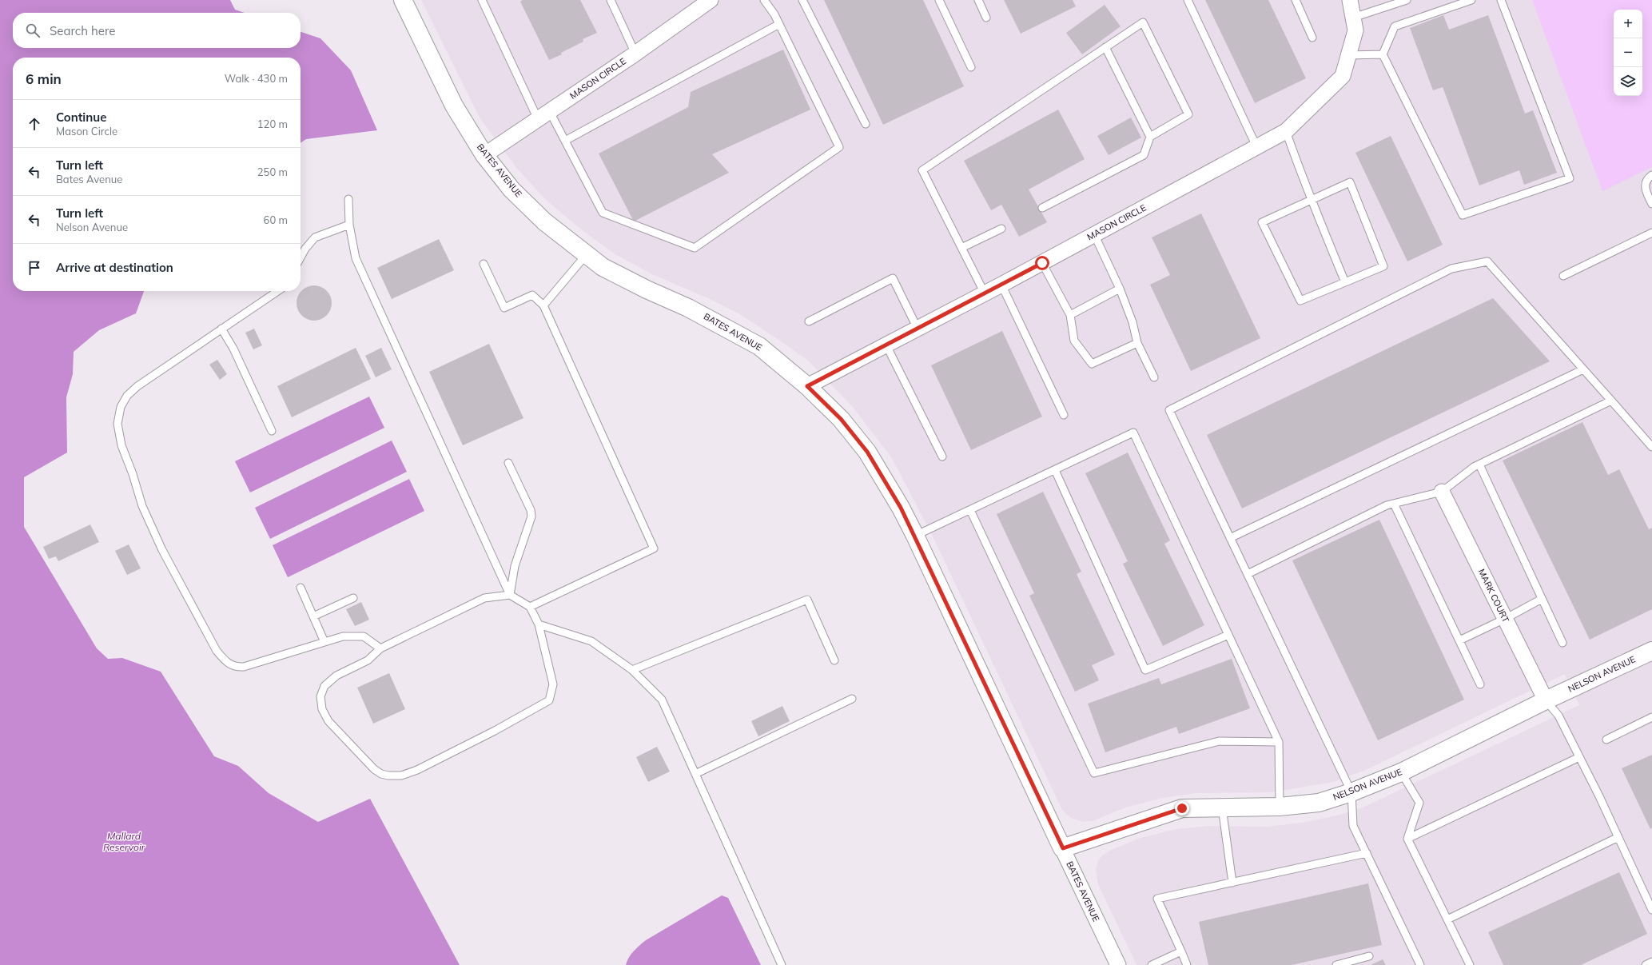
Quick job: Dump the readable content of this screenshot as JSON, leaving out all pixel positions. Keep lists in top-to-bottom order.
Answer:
{
  "streets": {
    "street": [
      "MASON CIRCLE",
      "BATES AVENUE",
      "MARK COURT",
      "NELSON AVENUE"
    ]
  },
  "crossings": [
    ["MASON CIRCLE", "BATES AVENUE"],
    ["BATES AVENUE", "NELSON AVENUE"],
    ["MARK COURT", "NELSON AVENUE"]
  ],
  "water": ["Mallard Reservoir"],
  "page": {
    "map_buttons": ["+", "−"],
    "search": "Search here",
    "heading": ["6 min", "Walk · 430 m"],
    "list": [
      ["Continue", "Mason Circle", "120 m"],
      ["Turn left", "Bates Avenue", "250 m"],
      ["Turn left", "Nelson Avenue", "60 m"],
      "Arrive at destination"
    ]
  }
}
